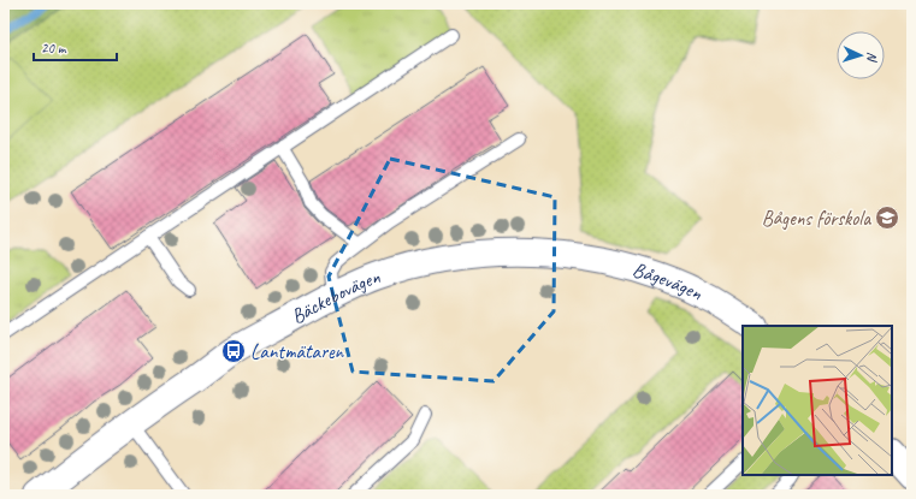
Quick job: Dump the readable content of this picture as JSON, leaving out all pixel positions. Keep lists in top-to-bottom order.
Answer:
{
  "streets": {
    "street": ["Bågevägen", "Bäckebovägen"]
  },
  "crossings": [
    ["Bågevägen", "Bäckebovägen"]
  ],
  "places": {
    "school or university": ["Bågens förskola"],
    "bus stop": ["Lantmätaren"]
  },
  "scale_bar": "20 m",
  "north": "right"
}
